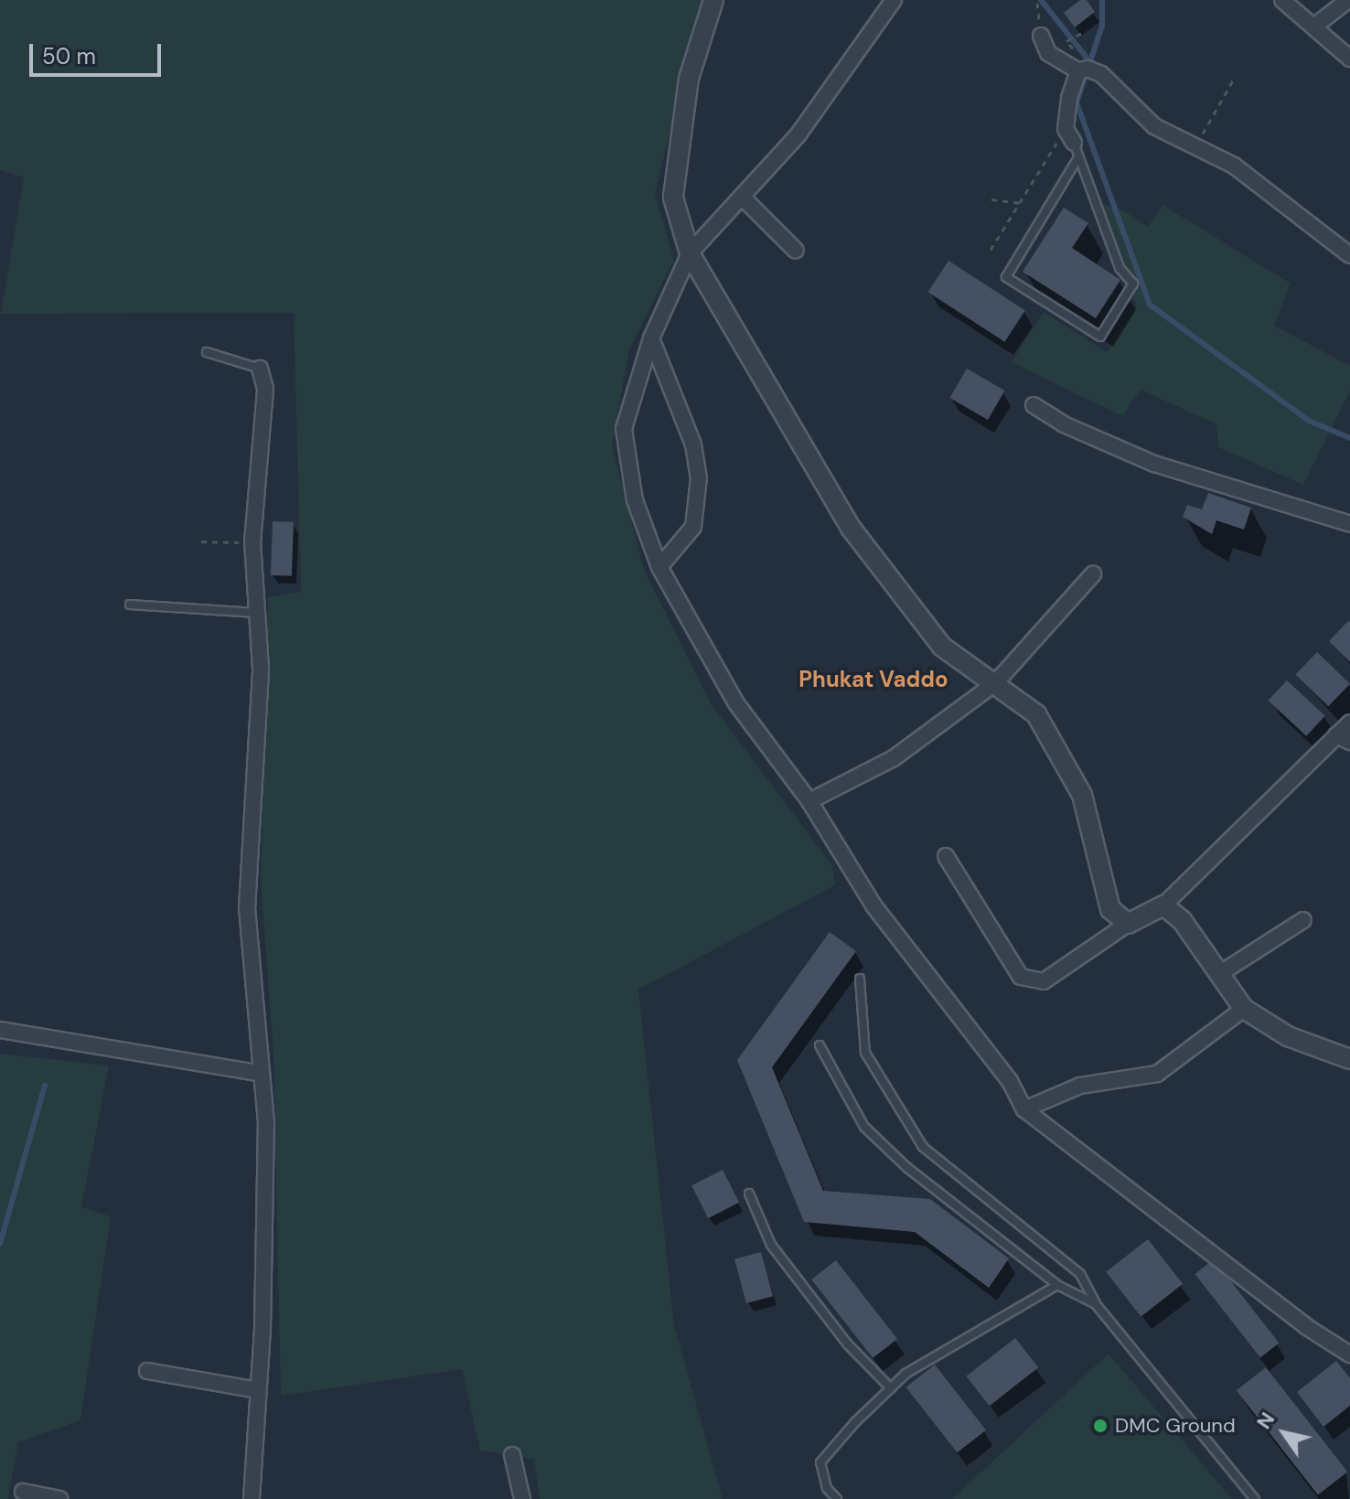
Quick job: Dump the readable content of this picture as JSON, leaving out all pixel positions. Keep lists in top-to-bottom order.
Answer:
{
  "districts": ["Phukat Vaddo"],
  "places": ["DMC Ground"],
  "scale_bar": "50 m",
  "north": "top left"
}
